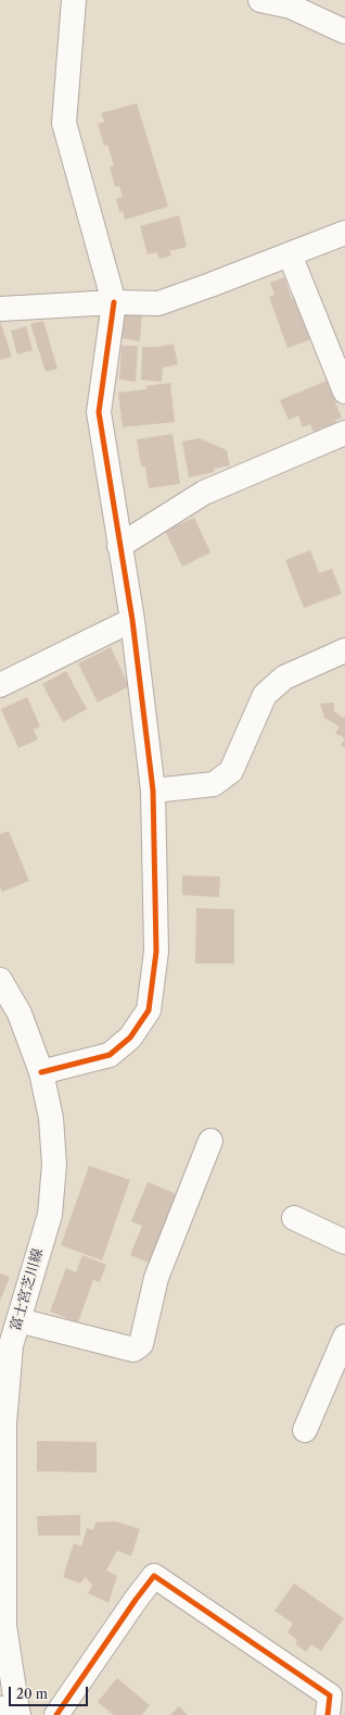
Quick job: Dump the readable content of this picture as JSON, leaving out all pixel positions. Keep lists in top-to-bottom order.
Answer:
{
  "streets": {
    "street": ["富士宮芝川線"]
  },
  "scale_bar": "20 m"
}
